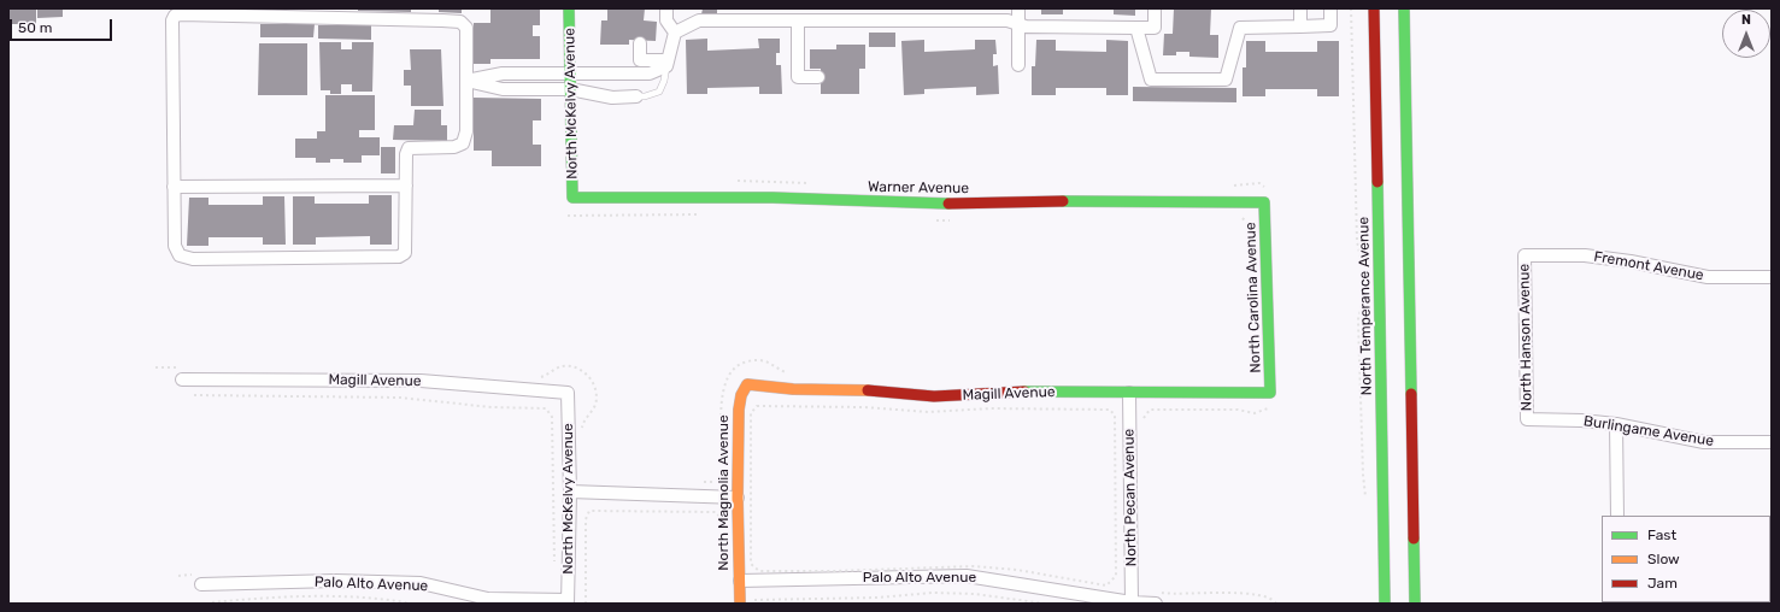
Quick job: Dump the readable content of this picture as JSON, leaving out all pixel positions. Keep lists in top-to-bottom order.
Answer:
{
  "streets": {
    "street": [
      "North McKelvy Avenue",
      "Warner Avenue",
      "Fremont Avenue",
      "North Carolina Avenue",
      "North Temperance Avenue",
      "North Hanson Avenue",
      "Magill Avenue",
      "Burlingame Avenue",
      "North Magnolia Avenue",
      "North Pecan Avenue",
      "Palo Alto Avenue"
    ]
  },
  "crossings": [
    ["North McKelvy Avenue", "Warner Avenue"],
    ["North McKelvy Avenue", "Magill Avenue"],
    ["North McKelvy Avenue", "Palo Alto Avenue"],
    ["Warner Avenue", "North Carolina Avenue"],
    ["Fremont Avenue", "North Hanson Avenue"],
    ["North Carolina Avenue", "Magill Avenue"],
    ["North Hanson Avenue", "Burlingame Avenue"],
    ["Magill Avenue", "North Magnolia Avenue"],
    ["Magill Avenue", "North Pecan Avenue"],
    ["North Magnolia Avenue", "Palo Alto Avenue"],
    ["North Pecan Avenue", "Palo Alto Avenue"]
  ],
  "legend": ["Fast", "Slow", "Jam"],
  "scale_bar": "50 m",
  "north": "top"
}
